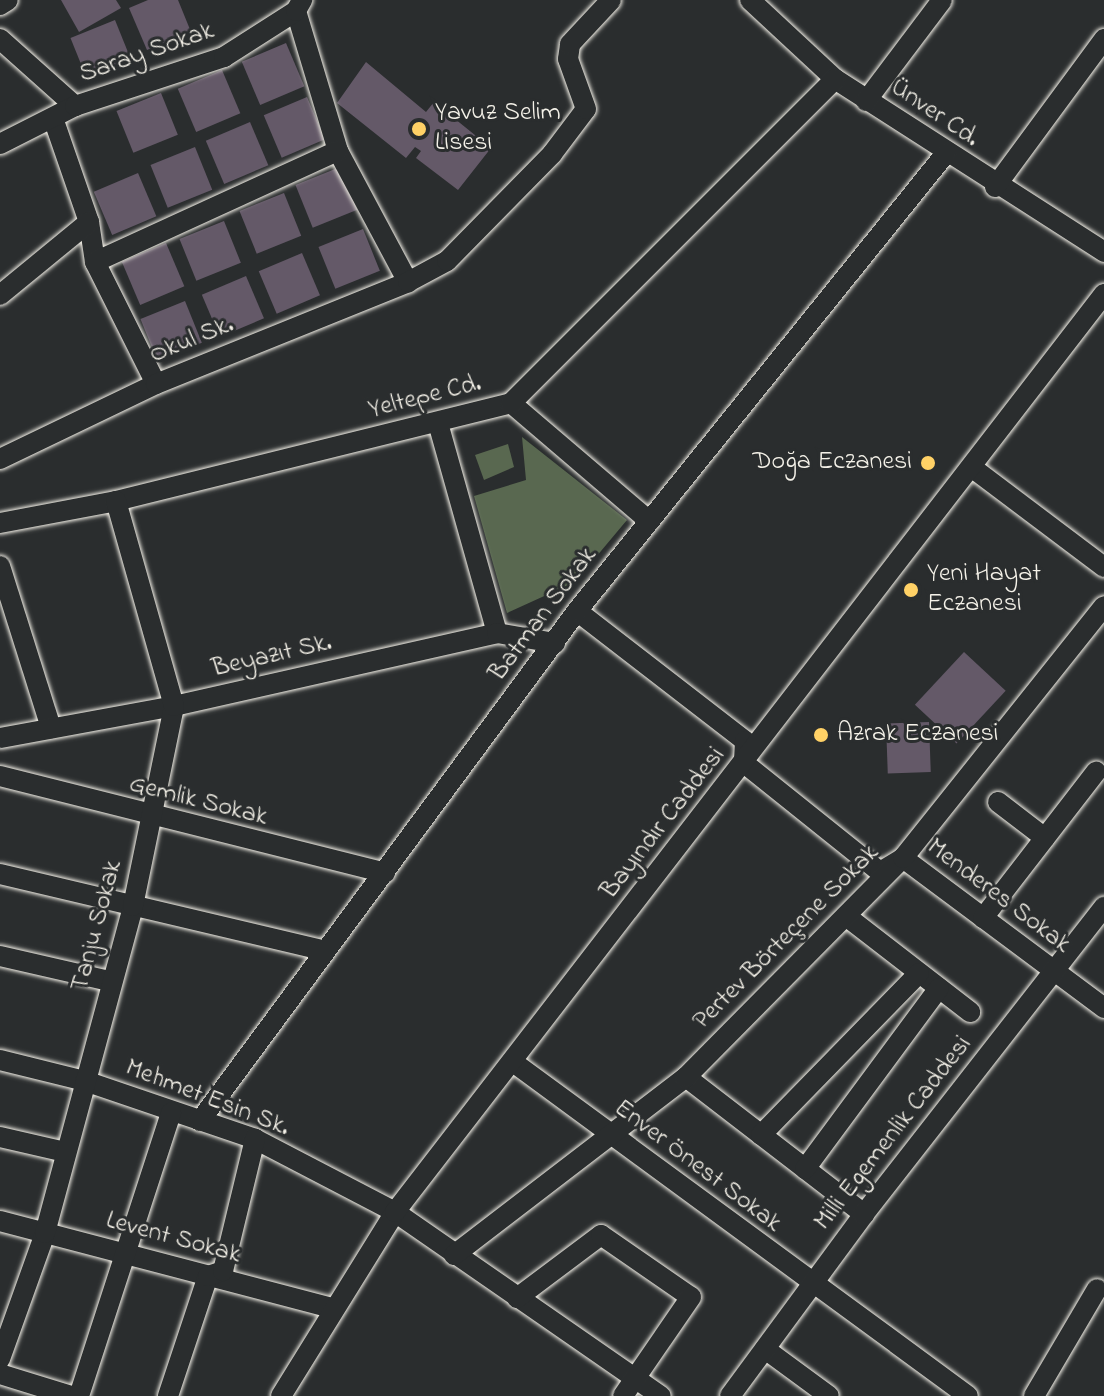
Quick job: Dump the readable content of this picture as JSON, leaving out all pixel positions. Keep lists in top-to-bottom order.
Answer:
{
  "streets": {
    "street": [
      "Saray Sokak",
      "Ünver Cd.",
      "Okul Sk.",
      "Yeltepe Cd.",
      "Batman Sokak",
      "Beyazıt Sk.",
      "Gemlik Sokak",
      "Bayındır Caddesi",
      "Menderes Sokak",
      "Tanju Sokak",
      "Pertev Börteçene Sokak",
      "Mehmet Esin Sk.",
      "Milli Egemenlik Caddesi",
      "Enver Önest Sokak",
      "Levent Sokak"
    ]
  },
  "crossings": [
    ["Ünver Cd.", "Yeltepe Cd."],
    ["Ünver Cd.", "Batman Sokak"],
    ["Yeltepe Cd.", "Tanju Sokak"],
    ["Batman Sokak", "Beyazıt Sk."],
    ["Batman Sokak", "Gemlik Sokak"],
    ["Batman Sokak", "Menderes Sokak"],
    ["Batman Sokak", "Mehmet Esin Sk."],
    ["Beyazıt Sk.", "Tanju Sokak"],
    ["Gemlik Sokak", "Tanju Sokak"],
    ["Bayındır Caddesi", "Menderes Sokak"],
    ["Bayındır Caddesi", "Mehmet Esin Sk."],
    ["Bayındır Caddesi", "Enver Önest Sokak"],
    ["Bayındır Caddesi", "Levent Sokak"],
    ["Menderes Sokak", "Pertev Börteçene Sokak"],
    ["Menderes Sokak", "Milli Egemenlik Caddesi"],
    ["Tanju Sokak", "Mehmet Esin Sk."],
    ["Tanju Sokak", "Levent Sokak"],
    ["Pertev Börteçene Sokak", "Mehmet Esin Sk."],
    ["Pertev Börteçene Sokak", "Enver Önest Sokak"],
    ["Milli Egemenlik Caddesi", "Enver Önest Sokak"]
  ],
  "places": [
    "Yavuz Selim Lisesi",
    "Doğa Eczanesi",
    "Yeni Hayat Eczanesi",
    "Azrak Eczanesi"
  ]
}
